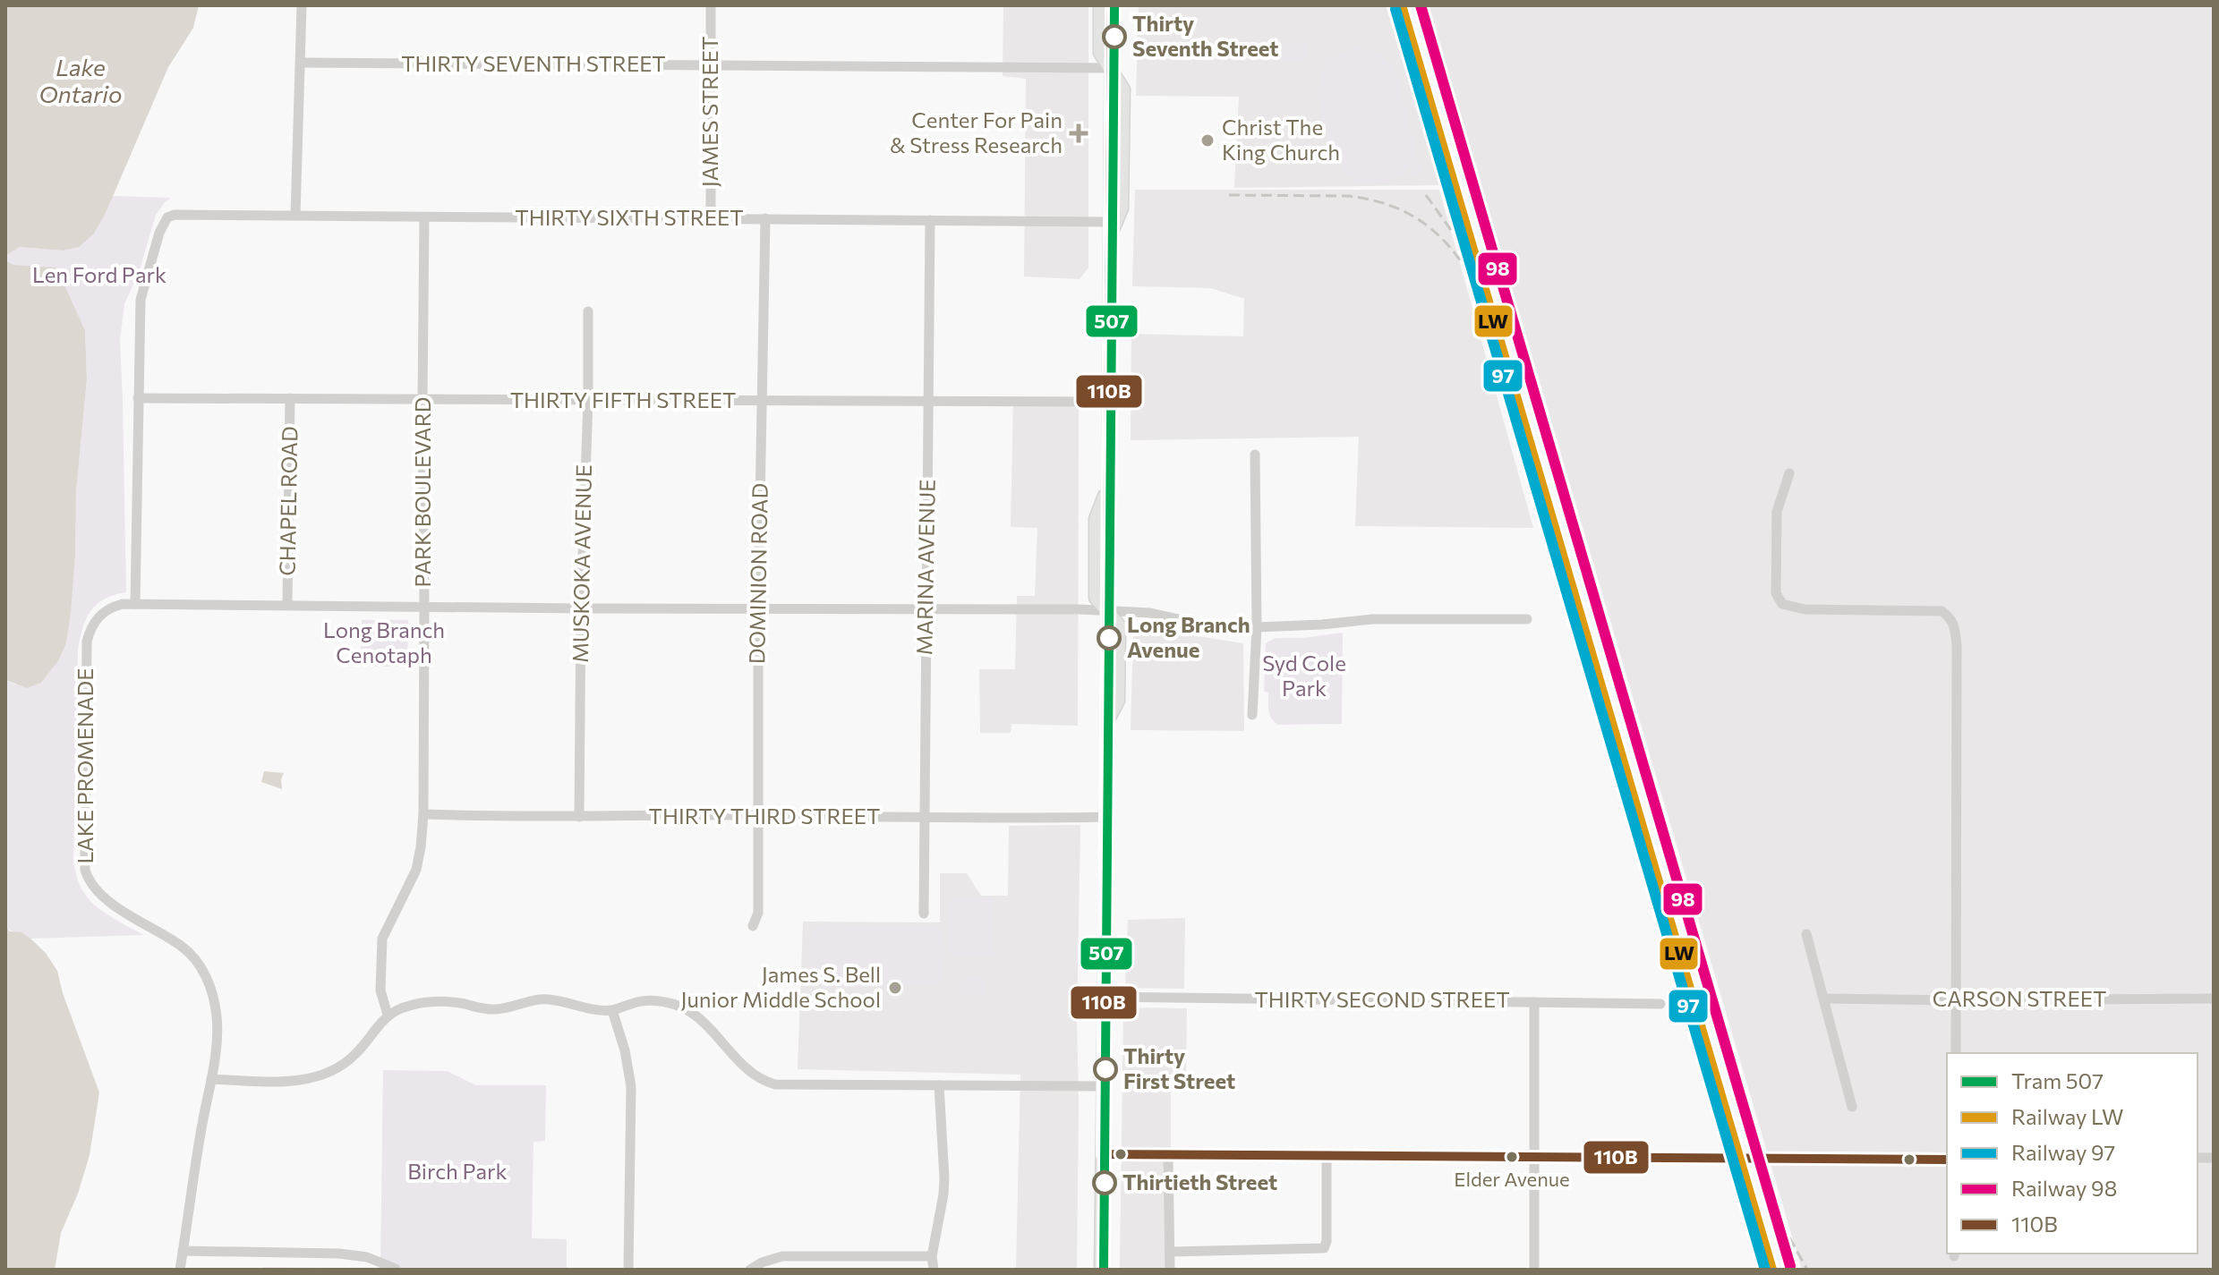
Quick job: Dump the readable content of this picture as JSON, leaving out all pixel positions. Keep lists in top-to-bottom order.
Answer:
{
  "streets": {
    "street": [
      "THIRTY SEVENTH STREET",
      "JAMES STREET",
      "THIRTY SIXTH STREET",
      "THIRTY FIFTH STREET",
      "PARK BOULEVARD",
      "CHAPEL ROAD",
      "MUSKOKA AVENUE",
      "MARINA AVENUE",
      "DOMINION ROAD",
      "LAKE PROMENADE",
      "THIRTY THIRD STREET",
      "CARSON STREET",
      "THIRTY SECOND STREET"
    ]
  },
  "crossings": [
    ["THIRTY SEVENTH STREET", "JAMES STREET"],
    ["JAMES STREET", "THIRTY SIXTH STREET"],
    ["THIRTY SIXTH STREET", "THIRTY FIFTH STREET"],
    ["THIRTY SIXTH STREET", "PARK BOULEVARD"],
    ["THIRTY SIXTH STREET", "MARINA AVENUE"],
    ["THIRTY SIXTH STREET", "DOMINION ROAD"],
    ["THIRTY FIFTH STREET", "PARK BOULEVARD"],
    ["THIRTY FIFTH STREET", "CHAPEL ROAD"],
    ["THIRTY FIFTH STREET", "MUSKOKA AVENUE"],
    ["THIRTY FIFTH STREET", "MARINA AVENUE"],
    ["THIRTY FIFTH STREET", "DOMINION ROAD"],
    ["PARK BOULEVARD", "THIRTY THIRD STREET"],
    ["MUSKOKA AVENUE", "THIRTY THIRD STREET"],
    ["MARINA AVENUE", "THIRTY THIRD STREET"],
    ["DOMINION ROAD", "THIRTY THIRD STREET"]
  ],
  "water": ["Lake Ontario"],
  "parks": [
    "Len Ford Park",
    "Long Branch Cenotaph",
    "Syd Cole Park",
    "Birch Park"
  ],
  "places": {
    "other": [
      "Thirty Seventh Street",
      "Christ The King Church",
      "Long Branch Avenue",
      "James S. Bell Junior Middle School",
      "Thirty First Street",
      "Elder Avenue",
      "Thirtieth Street"
    ],
    "health": ["Center For Pain & Stress Research"]
  },
  "lines": [
    "tram line 507",
    "rail line LW",
    "rail line 98",
    "transit line 110B",
    "rail line 97"
  ],
  "legend": [
    "Tram 507",
    "Railway LW",
    "Railway 97",
    "Railway 98",
    "110B"
  ]
}
